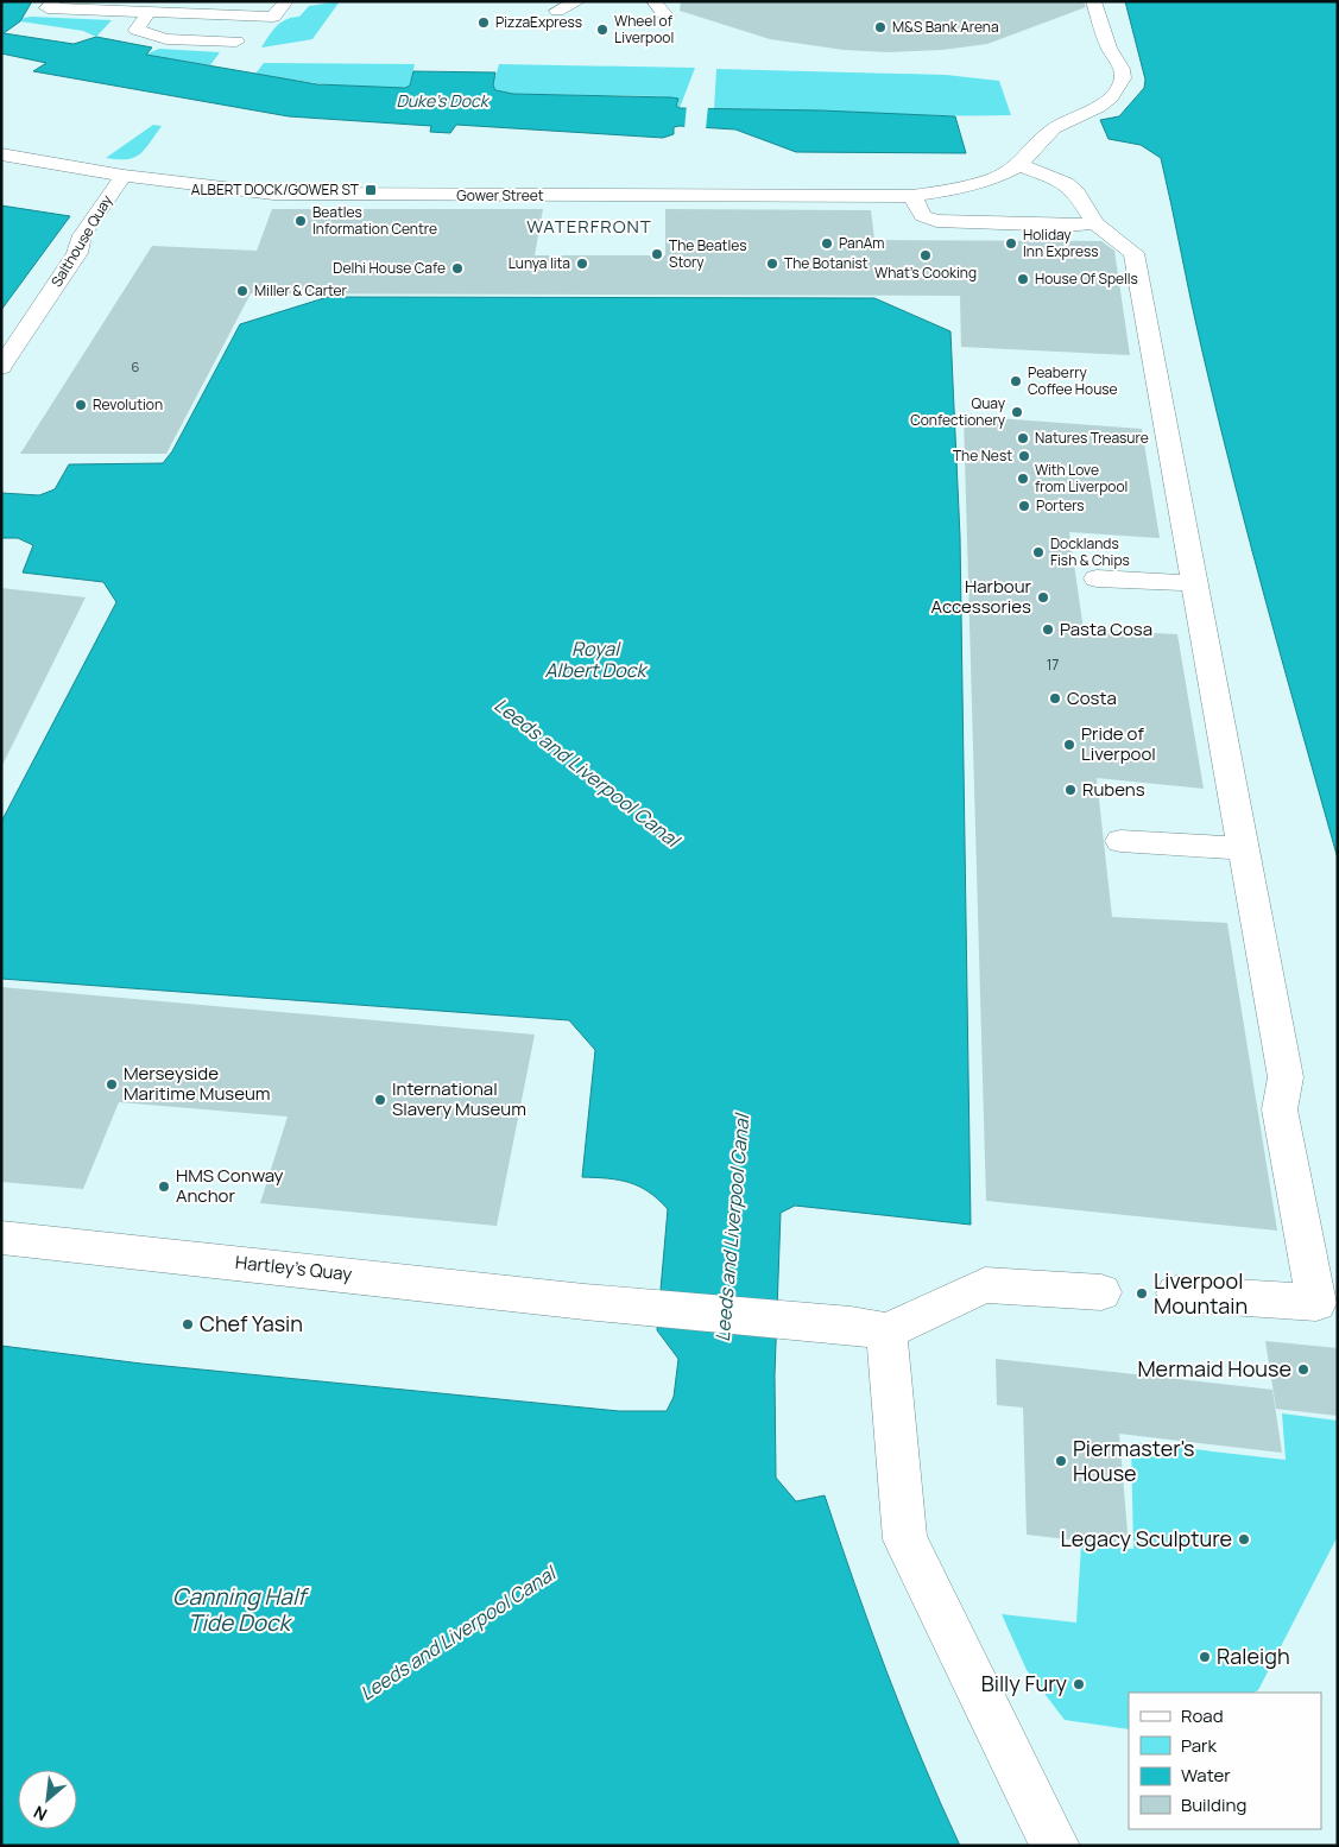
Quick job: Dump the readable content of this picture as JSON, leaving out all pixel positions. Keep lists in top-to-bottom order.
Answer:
{
  "streets": {
    "street": ["Gower Street", "Salthouse Quay", "Hartley's Quay"]
  },
  "crossings": [
    ["Gower Street", "Salthouse Quay"]
  ],
  "districts": ["WATERFRONT"],
  "water": [
    "Duke's Dock",
    "Royal Albert Dock",
    "Leeds and Liverpool Canal",
    "Canning Half Tide Dock"
  ],
  "places": {
    "other": [
      "PizzaExpress",
      "M&S Bank Arena",
      "Wheel of Liverpool",
      "Beatles Information Centre",
      "PanAm",
      "Holiday Inn Express",
      "The Beatles Story",
      "What's Cooking",
      "Lunya lita",
      "The Botanist",
      "Delhi House Cafe",
      "House Of Spells",
      "Miller & Carter",
      "Peaberry Coffee House",
      "Revolution",
      "Quay Confectionery",
      "Natures Treasure",
      "The Nest",
      "With Love from Liverpool",
      "Porters",
      "Docklands Fish & Chips",
      "Harbour Accessories",
      "Pasta Cosa",
      "Costa",
      "Pride of Liverpool",
      "Rubens",
      "Merseyside Maritime Museum",
      "International Slavery Museum",
      "HMS Conway Anchor",
      "Liverpool Mountain",
      "Chef Yasin",
      "Mermaid House",
      "Piermaster's House",
      "Legacy Sculpture",
      "Raleigh",
      "Billy Fury"
    ],
    "transit": ["ALBERT DOCK/GOWER ST"]
  },
  "house_numbers": ["6", "17"],
  "legend": [
    "Road",
    "Park",
    "Water",
    "Building"
  ],
  "north": "bottom left"
}
